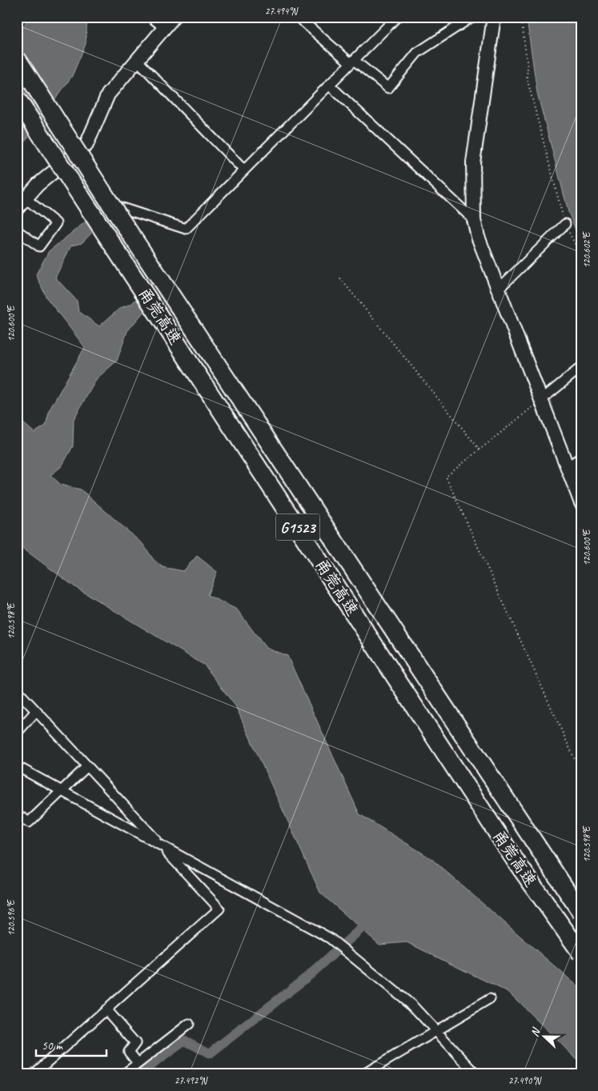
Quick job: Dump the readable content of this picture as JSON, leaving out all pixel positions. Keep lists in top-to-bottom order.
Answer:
{
  "streets": {
    "highway": ["甬莞高速", "G1523"]
  },
  "scale_bar": "50 m",
  "north": "left",
  "coordinates": [
    "27.494°N",
    "120.602°E",
    "120.600°E",
    "120.598°E",
    "120.596°E",
    "27.492°N",
    "27.490°N"
  ]
}
